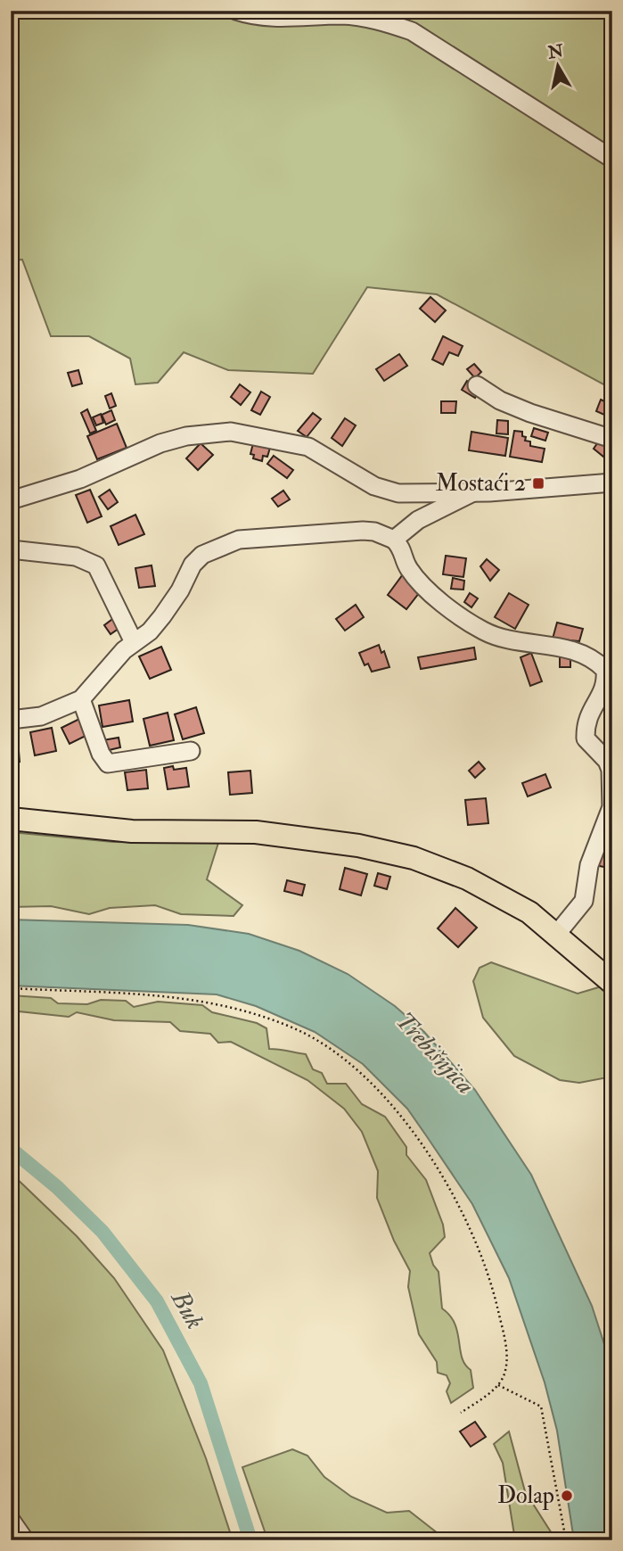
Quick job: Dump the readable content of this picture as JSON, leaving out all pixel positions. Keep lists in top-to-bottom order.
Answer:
{
  "water": ["Trebišnjica", "Buk"],
  "places": {
    "transit": ["Mostaći 2"],
    "other": ["Dolap"]
  },
  "north": "top"
}
